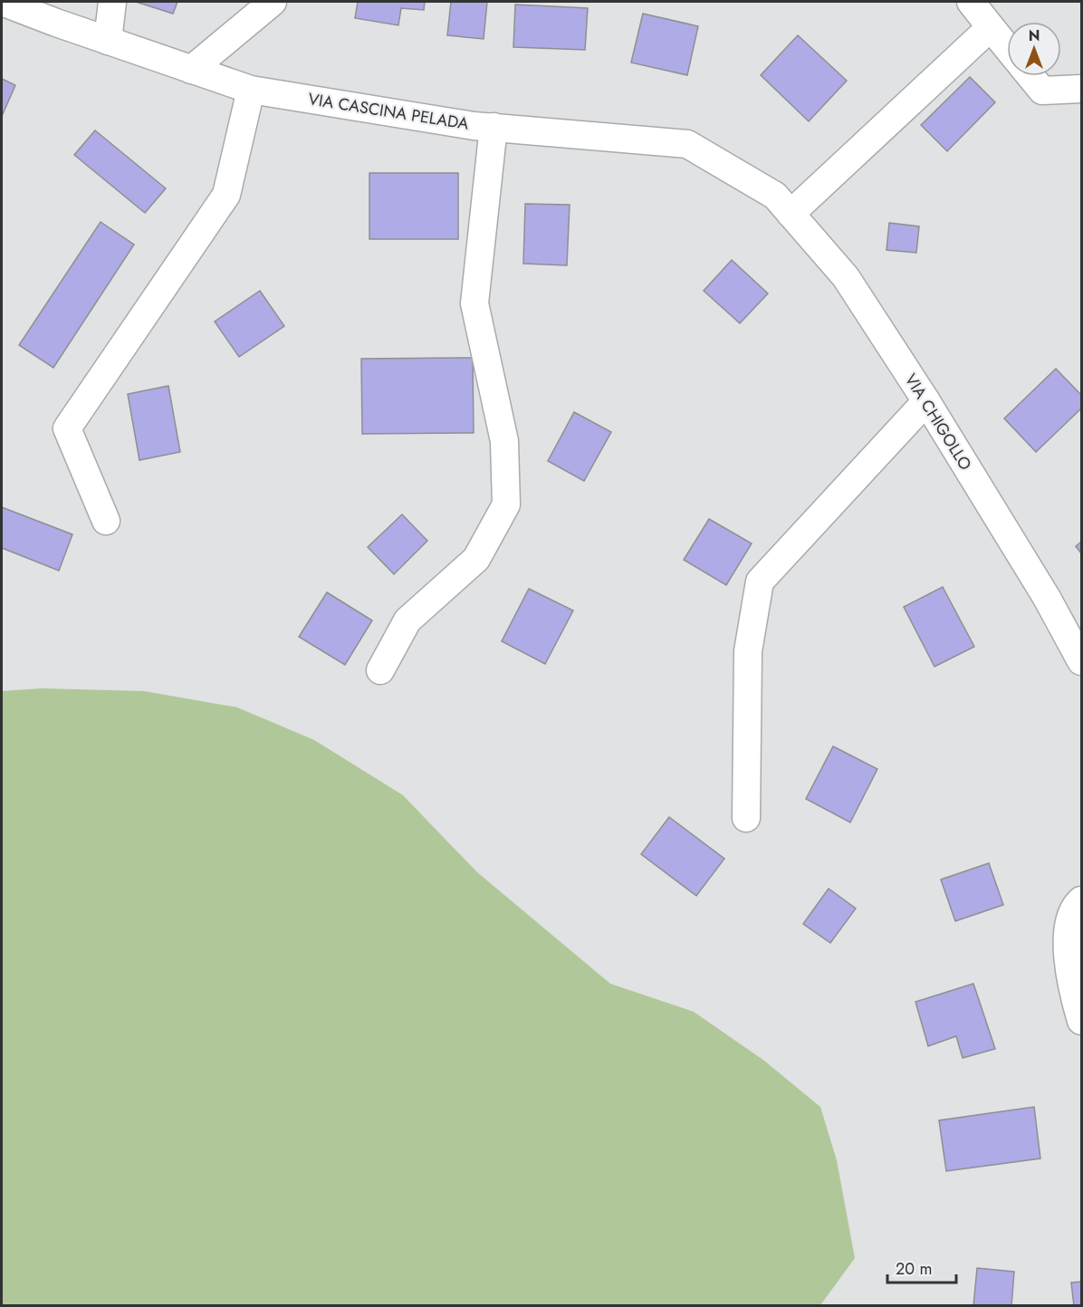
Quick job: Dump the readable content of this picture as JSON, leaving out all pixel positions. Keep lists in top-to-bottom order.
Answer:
{
  "streets": {
    "street": ["VIA CASCINA PELADA", "VIA CHIGOLLO"]
  },
  "crossings": [
    ["VIA CASCINA PELADA", "VIA CHIGOLLO"]
  ],
  "scale_bar": "20 m",
  "north": "top"
}
